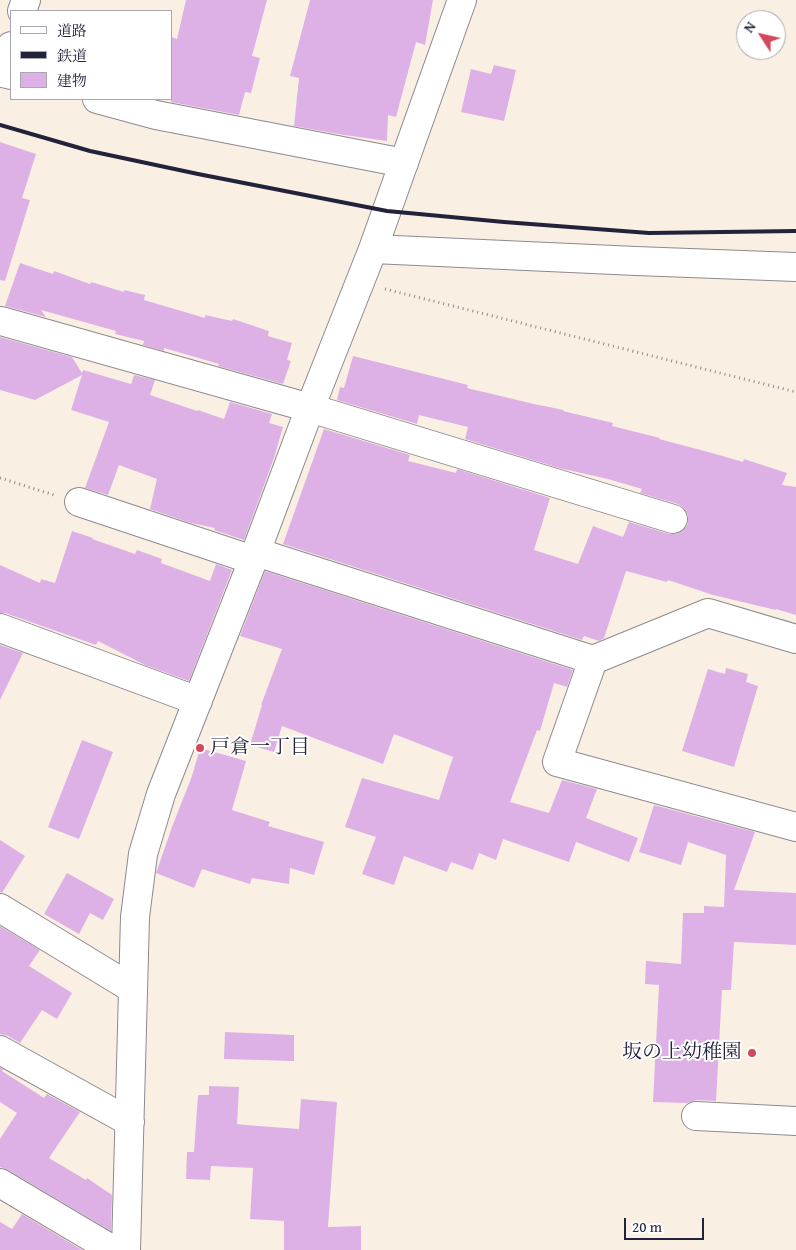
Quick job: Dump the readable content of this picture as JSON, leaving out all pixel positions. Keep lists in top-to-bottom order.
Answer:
{
  "places": ["戸倉一丁目", "坂の上幼稚園"],
  "legend": ["道路", "鉄道", "建物"],
  "scale_bar": "20 m",
  "north": "top left"
}
